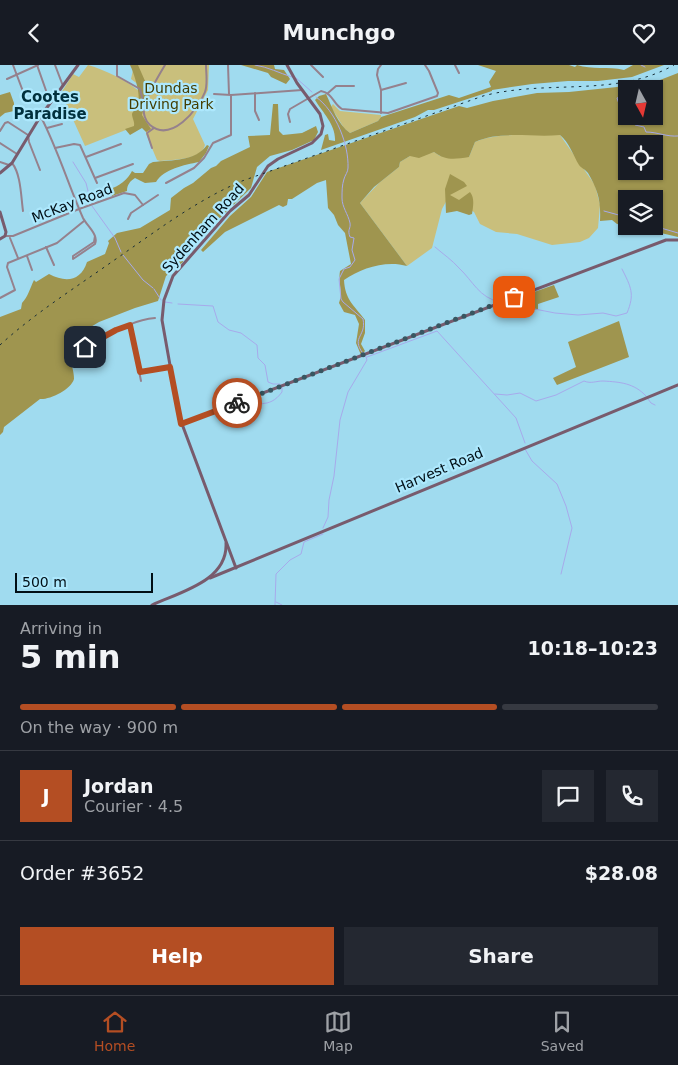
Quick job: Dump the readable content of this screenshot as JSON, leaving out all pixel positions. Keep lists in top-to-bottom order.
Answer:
{
  "streets": {
    "street": ["McKay Road", "Sydenham Road", "Harvest Road"]
  },
  "crossings": [
    ["Sydenham Road", "Harvest Road"]
  ],
  "districts": ["Cootes Paradise"],
  "parks": ["Dundas Driving Park"],
  "scale_bar": "500 m",
  "north": "bottom",
  "page": {
    "header": "Munchgo",
    "scale": "500 m",
    "heading": ["5 min", "Arriving in", "10:18–10:23"],
    "panel": [
      "Jordan",
      "Courier · 4.5",
      "Order #3652",
      "$28.08"
    ],
    "bar": "On the way · 900 m",
    "round": "J",
    "buttons": ["Help", "Share"],
    "tabs": ["Home", "Map", "Saved"]
  }
}
